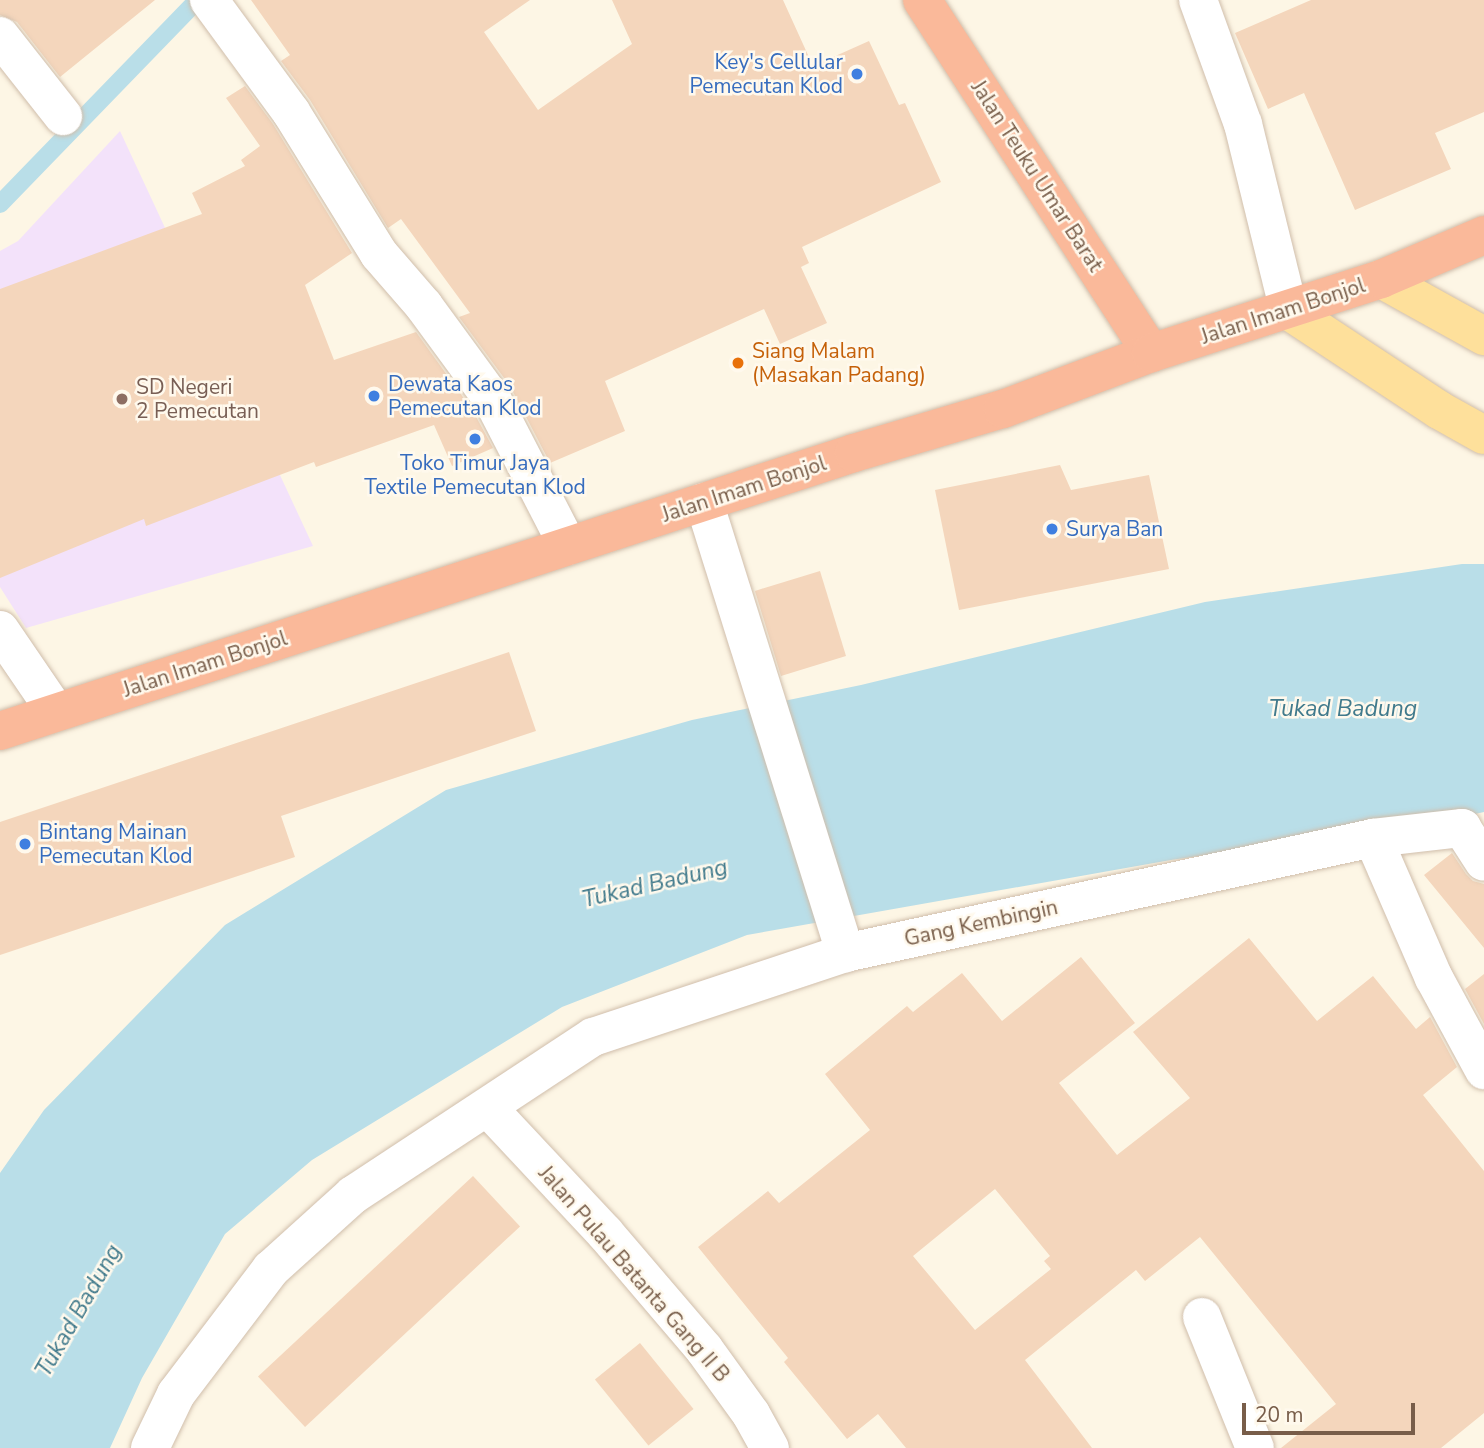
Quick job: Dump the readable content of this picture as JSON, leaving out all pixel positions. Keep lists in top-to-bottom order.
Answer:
{
  "streets": {
    "highway": ["Jalan Teuku Umar Barat", "Jalan Imam Bonjol"],
    "street": ["Gang Kembingin", "Jalan Pulau Batanta Gang II B"]
  },
  "crossings": [
    ["Jalan Teuku Umar Barat", "Jalan Imam Bonjol"],
    ["Gang Kembingin", "Jalan Pulau Batanta Gang II B"]
  ],
  "water": ["Tukad Badung"],
  "places": [
    "Key's Cellular Pemecutan Klod",
    "Siang Malam (Masakan Padang)",
    "Dewata Kaos Pemecutan Klod",
    "SD Negeri 2 Pemecutan",
    "Toko Timur Jaya Textile Pemecutan Klod",
    "Surya Ban",
    "Bintang Mainan Pemecutan Klod"
  ],
  "scale_bar": "20 m"
}
